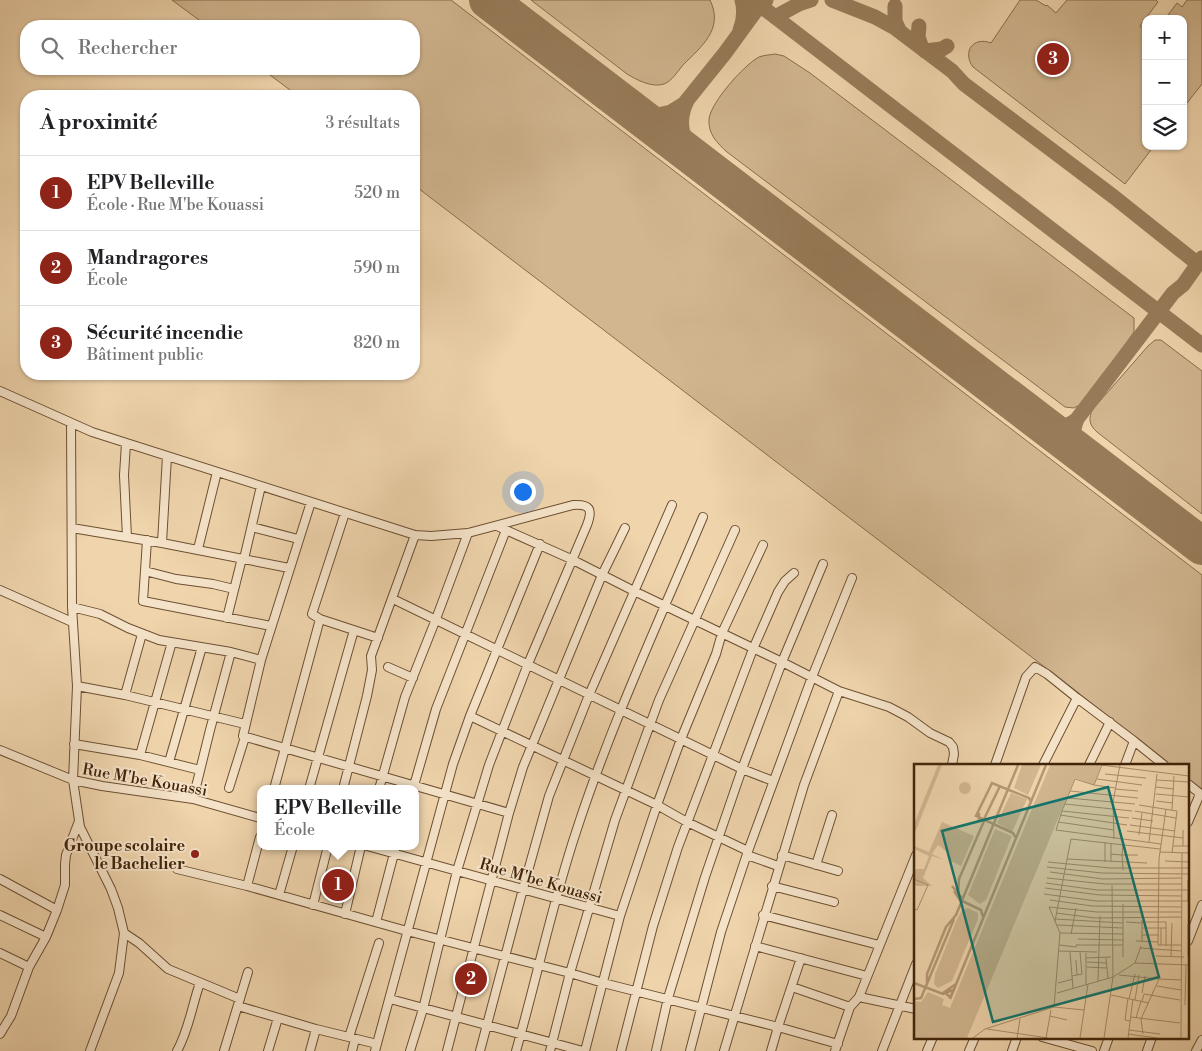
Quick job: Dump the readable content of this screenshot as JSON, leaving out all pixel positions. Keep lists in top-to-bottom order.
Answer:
{
  "streets": {
    "street": ["Rue M'be Kouassi"]
  },
  "places": ["Groupe scolaire le Bachelier"],
  "page": {
    "map_buttons": ["+", "−"],
    "search": "Rechercher",
    "pins": ["3", "1", "2"],
    "heading": ["À proximité", "3 résultats"],
    "list": [
      {
        "mark": "1",
        "name": "EPV Belleville",
        "note": "École · Rue M'be Kouassi",
        "value": "520 m"
      },
      {
        "mark": "2",
        "name": "Mandragores",
        "note": "École",
        "value": "590 m"
      },
      {
        "mark": "3",
        "name": "Sécurité incendie",
        "note": "Bâtiment public",
        "value": "820 m"
      }
    ],
    "popup": ["EPV Belleville", "École"]
  }
}
